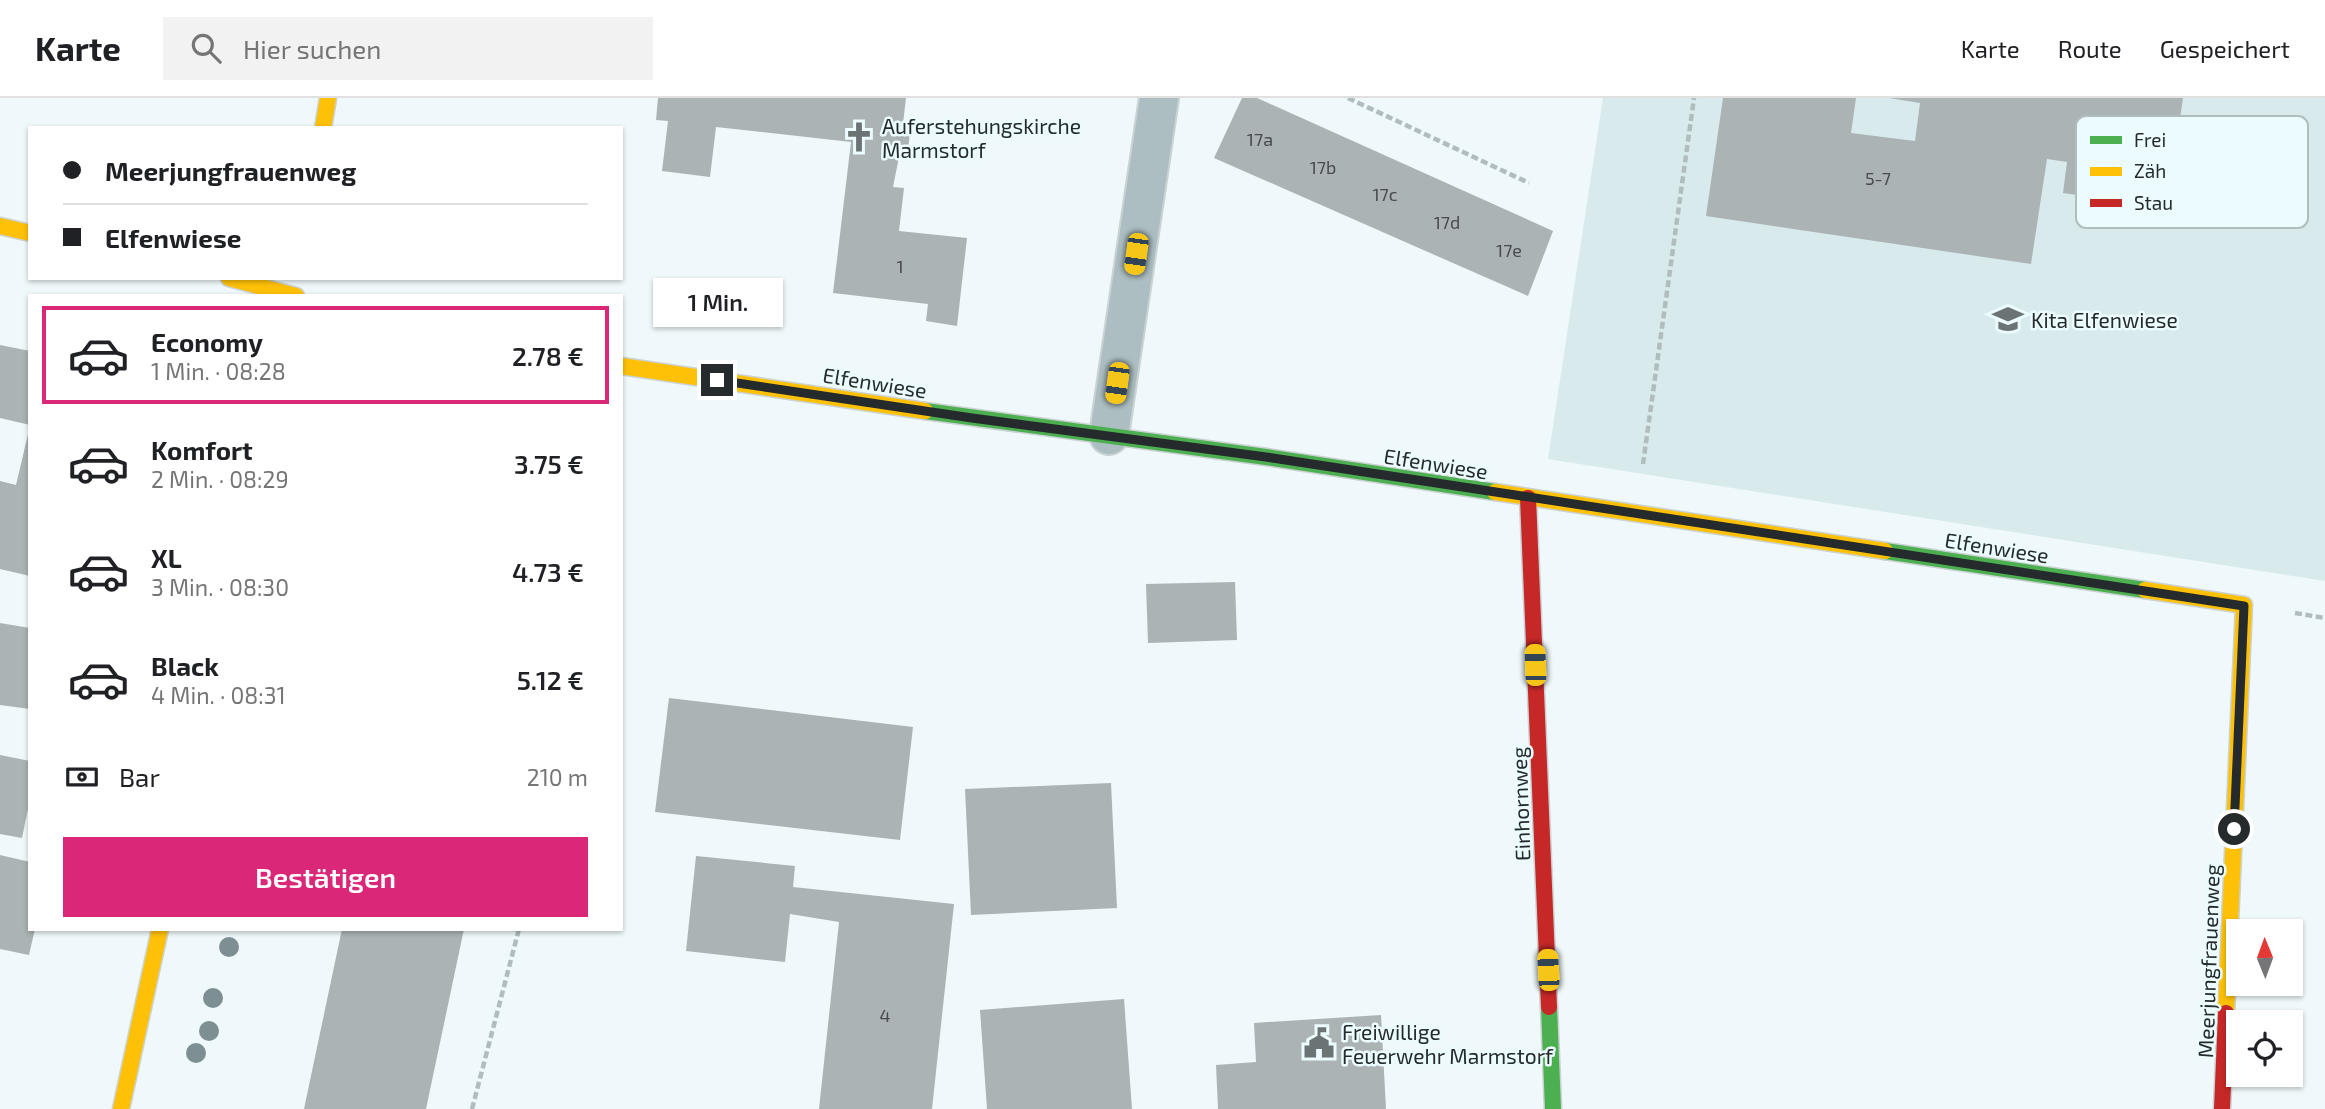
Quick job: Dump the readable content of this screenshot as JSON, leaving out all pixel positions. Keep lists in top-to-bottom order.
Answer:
{
  "streets": {
    "street": ["Elfenwiese", "Einhornweg", "Meerjungfrauenweg"]
  },
  "crossings": [
    ["Elfenwiese", "Einhornweg"],
    ["Elfenwiese", "Meerjungfrauenweg"]
  ],
  "places": {
    "church": ["Auferstehungskirche Marmstorf"],
    "school or university": ["Kita Elfenwiese"],
    "public building": ["Freiwillige Feuerwehr Marmstorf"]
  },
  "house_numbers": [
    "17a",
    "17b",
    "5-7",
    "17c",
    "17d",
    "17e",
    "1",
    "4"
  ],
  "legend": ["Frei", "Zäh", "Stau"],
  "north": "top",
  "page": {
    "header": "Karte",
    "search": "Hier suchen",
    "nav": ["Karte", "Route", "Gespeichert"],
    "banner": ["Meerjungfrauenweg", "Elfenwiese"],
    "bubble": "1 Min.",
    "list": [
      {
        "name": "Economy",
        "note": "1 Min. · 08:28",
        "value": "2.78 €"
      },
      {
        "name": "Komfort",
        "note": "2 Min. · 08:29",
        "value": "3.75 €"
      },
      {
        "name": "XL",
        "note": "3 Min. · 08:30",
        "value": "4.73 €"
      },
      {
        "name": "Black",
        "note": "4 Min. · 08:31",
        "value": "5.12 €"
      }
    ],
    "pay": ["Bar", "210 m"],
    "buttons": "Bestätigen"
  }
}
